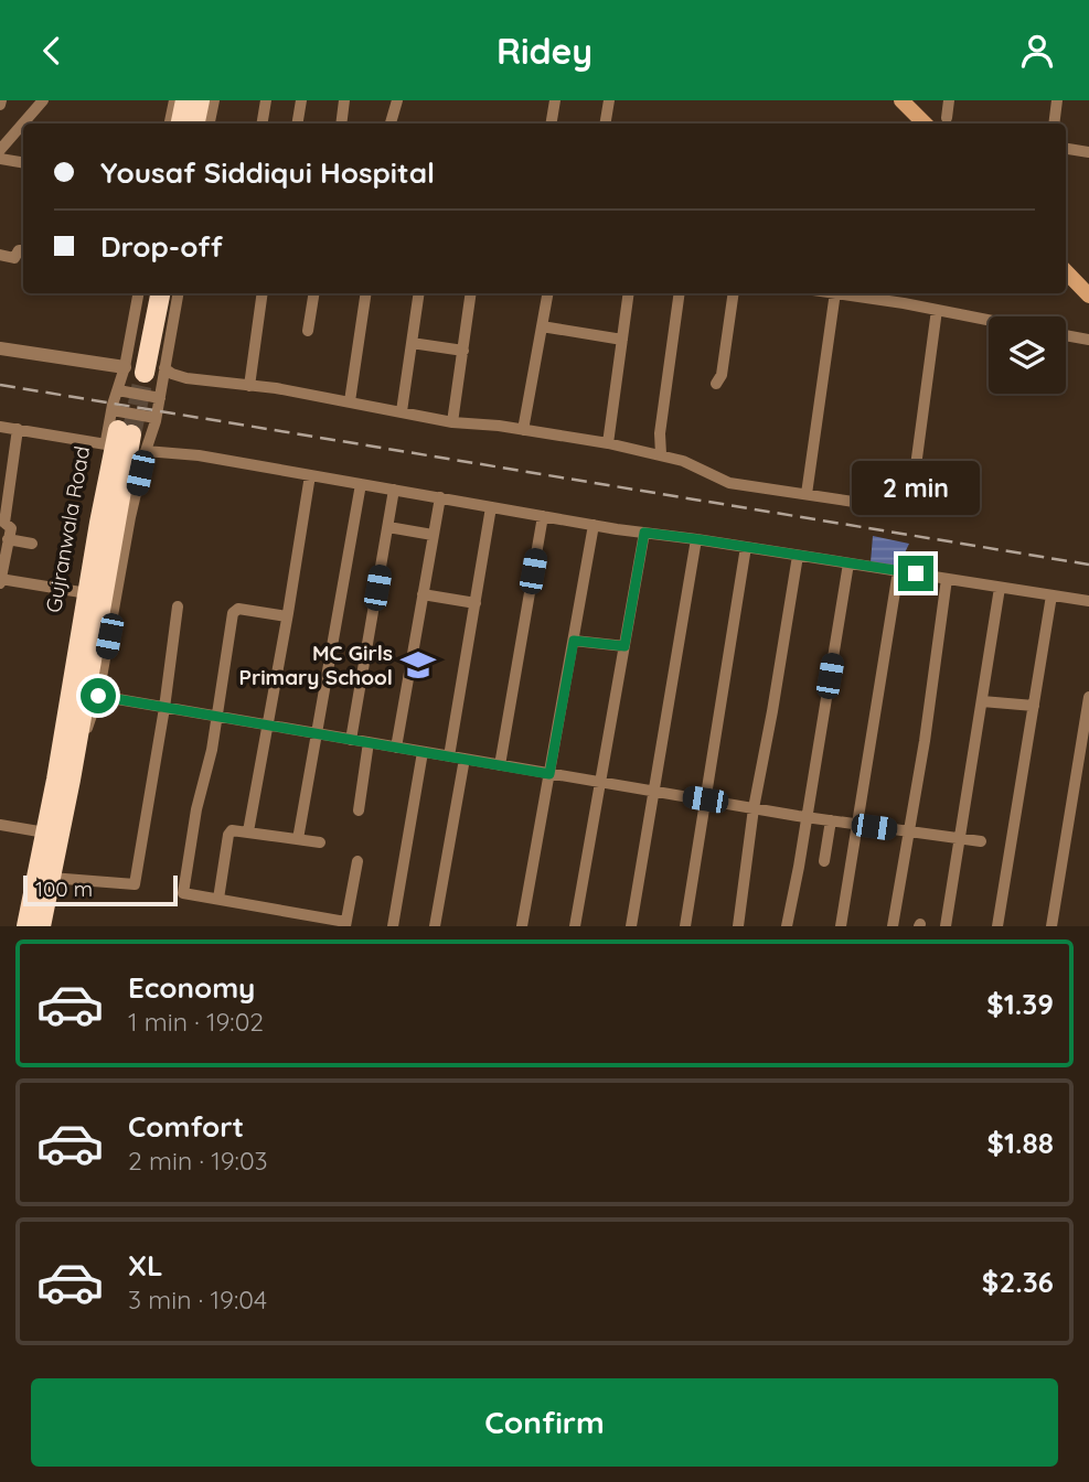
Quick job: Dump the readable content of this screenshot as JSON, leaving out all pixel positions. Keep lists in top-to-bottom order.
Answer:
{
  "streets": {
    "highway": ["Gujranwala Road"]
  },
  "places": {
    "school or university": ["MC Girls Primary School"]
  },
  "scale_bar": "100 m",
  "page": {
    "header": "Ridey",
    "banner": ["Yousaf Siddiqui Hospital", "Drop-off"],
    "bubble": "2 min",
    "scale": "100 m",
    "list": [
      {
        "name": "Economy",
        "note": "1 min · 19:02",
        "value": "$1.39"
      },
      {
        "name": "Comfort",
        "note": "2 min · 19:03",
        "value": "$1.88"
      },
      {
        "name": "XL",
        "note": "3 min · 19:04",
        "value": "$2.36"
      }
    ],
    "buttons": "Confirm"
  }
}
